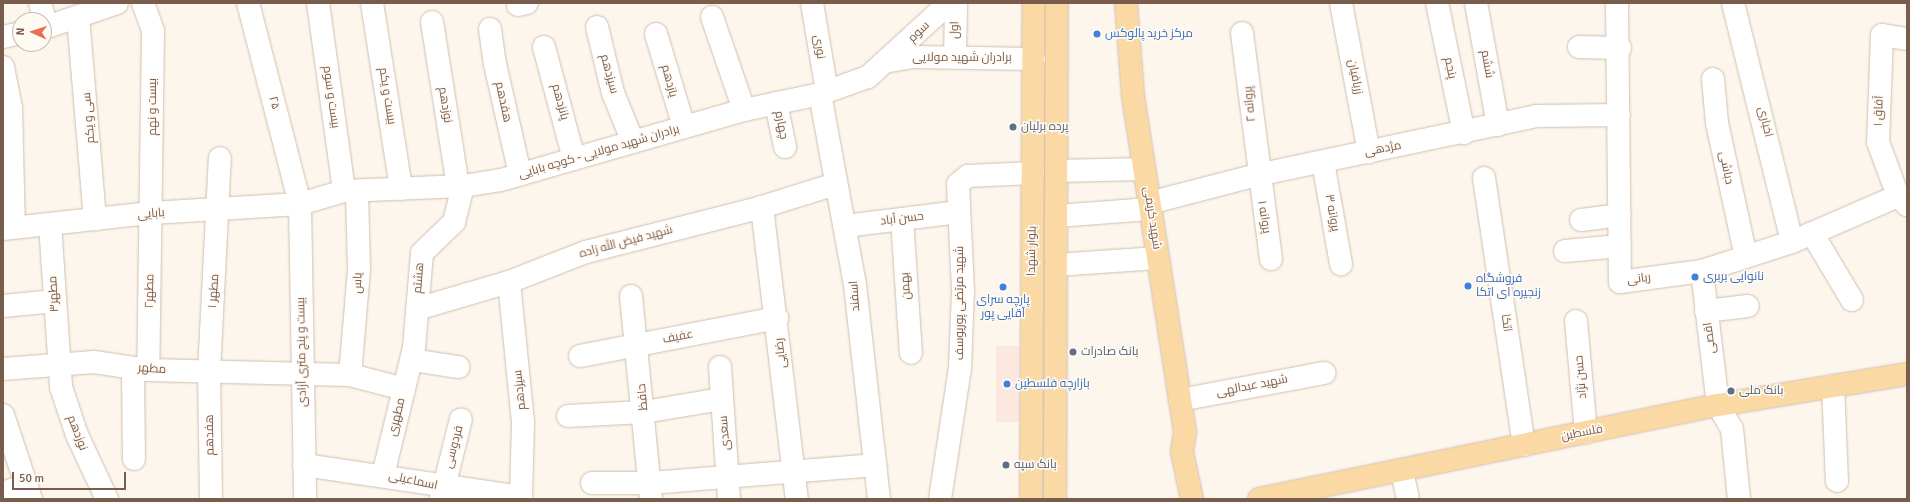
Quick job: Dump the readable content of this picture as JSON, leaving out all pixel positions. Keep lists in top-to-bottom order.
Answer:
{
  "streets": {
    "main road": ["شهید کریمی", "بلوار شهدا", "فلسطین"],
    "street": [
      "اول",
      "سوم",
      "نوری",
      "برادران شهید مولایی",
      "ششم",
      "پنجم",
      "سیزدهم",
      "زربافیان",
      "یازدهم",
      "بیست و یکم",
      "بیست و سوم",
      "هفدهم",
      "پانزدهم",
      "۲۵",
      "پروانه ۲",
      "نوزدهم",
      "بیست و نهم",
      "آفاق ۱",
      "سی و یکم",
      "اخباری",
      "چهارم",
      "مژدهی",
      "برادران شهید مولایی - کوچه بابایی",
      "دباشی",
      "پروانه ۳",
      "بابایی",
      "پروانه ۱",
      "حسن آباد",
      "شهید فیض الله زاده",
      "هشتم",
      "ربانی",
      "یاس",
      "بهمن",
      "مطهر۲",
      "مطهر ۱",
      "مطهر۳",
      "اسفند",
      "شهید مرتضی پوریوسف",
      "اتکا",
      "عفیف",
      "اقصی",
      "بیست و پنج متری آزادی",
      "رضایی",
      "مطهر",
      "حسن نژاد",
      "شهید عبدالهی",
      "حافظ",
      "مطهری",
      "سعدی",
      "فردوسی",
      "اسماعیلی"
    ]
  },
  "crossings": [
    ["اول", "برادران شهید مولایی"],
    ["سوم", "برادران شهید مولایی"],
    ["سوم", "برادران شهید مولایی - کوچه بابایی"],
    ["نوری", "برادران شهید مولایی - کوچه بابایی"],
    ["نوری", "اسفند"],
    ["برادران شهید مولایی", "برادران شهید مولایی - کوچه بابایی"],
    ["برادران شهید مولایی", "بلوار شهدا"],
    ["ششم", "مژدهی"],
    ["پنجم", "مژدهی"],
    ["سیزدهم", "برادران شهید مولایی - کوچه بابایی"],
    ["سیزدهم", "شهید فیض الله زاده"],
    ["سیزدهم", "اسماعیلی"],
    ["زربافیان", "مژدهی"],
    ["یازدهم", "برادران شهید مولایی - کوچه بابایی"],
    ["بیست و یکم", "برادران شهید مولایی - کوچه بابایی"],
    ["بیست و سوم", "برادران شهید مولایی - کوچه بابایی"],
    ["بیست و سوم", "یاس"],
    ["هفدهم", "برادران شهید مولایی - کوچه بابایی"],
    ["هفدهم", "مطهر ۱"],
    ["هفدهم", "مطهر"],
    ["پانزدهم", "برادران شهید مولایی - کوچه بابایی"],
    ["۲۵", "برادران شهید مولایی - کوچه بابایی"],
    ["۲۵", "بابایی"],
    ["۲۵", "بیست و پنج متری آزادی"],
    ["پروانه ۲", "مژدهی"],
    ["پروانه ۲", "پروانه ۱"],
    ["نوزدهم", "برادران شهید مولایی - کوچه بابایی"],
    ["نوزدهم", "هشتم"],
    ["نوزدهم", "مطهر۳"],
    ["نوزدهم", "مطهر"],
    ["بیست و نهم", "بابایی"],
    ["بیست و نهم", "مطهر۲"],
    ["آفاق ۱", "ربانی"],
    ["سی و یکم", "بابایی"],
    ["اخباری", "ربانی"],
    ["چهارم", "برادران شهید مولایی - کوچه بابایی"],
    ["مژدهی", "پروانه ۳"],
    ["مژدهی", "پروانه ۱"],
    ["مژدهی", "شهید کریمی"],
    ["مژدهی", "بلوار شهدا"],
    ["مژدهی", "ربانی"],
    ["برادران شهید مولایی - کوچه بابایی", "بابایی"],
    ["برادران شهید مولایی - کوچه بابایی", "هشتم"],
    ["برادران شهید مولایی - کوچه بابایی", "یاس"],
    ["برادران شهید مولایی - کوچه بابایی", "اسفند"],
    ["برادران شهید مولایی - کوچه بابایی", "بیست و پنج متری آزادی"],
    ["دباشی", "ربانی"],
    ["بابایی", "مطهر۲"],
    ["بابایی", "مطهر ۱"],
    ["بابایی", "مطهر۳"],
    ["بابایی", "بیست و پنج متری آزادی"],
    ["شهید کریمی", "شهید عبدالهی"],
    ["حسن آباد", "بهمن"],
    ["حسن آباد", "اسفند"],
    ["حسن آباد", "شهید مرتضی پوریوسف"],
    ["شهید فیض الله زاده", "هشتم"],
    ["شهید فیض الله زاده", "اسفند"],
    ["شهید فیض الله زاده", "رضایی"],
    ["بلوار شهدا", "شهید مرتضی پوریوسف"],
    ["هشتم", "مطهری"],
    ["ربانی", "اقصی"],
    ["یاس", "مطهر"],
    ["مطهر۲", "مطهر"],
    ["مطهر ۱", "مطهر"],
    ["مطهر۳", "مطهر"],
    ["اتکا", "فلسطین"],
    ["عفیف", "رضایی"],
    ["عفیف", "حافظ"],
    ["اقصی", "فلسطین"],
    ["بیست و پنج متری آزادی", "مطهر"],
    ["بیست و پنج متری آزادی", "اسماعیلی"],
    ["مطهر", "مطهری"],
    ["حسن نژاد", "فلسطین"],
    ["مطهری", "اسماعیلی"],
    ["فردوسی", "اسماعیلی"]
  ],
  "places": [
    "مركز خريد پالوكس",
    "پرده برلیان",
    "نانوایی بربری",
    "فروشگاه زنجیره ای اتکا",
    "پارچه سرای آقایی پور",
    "بانک صادرات",
    "بازارچه فلسطین",
    "بانک ملی",
    "بانک سپه"
  ],
  "scale_bar": "50 m",
  "north": "left"
}
